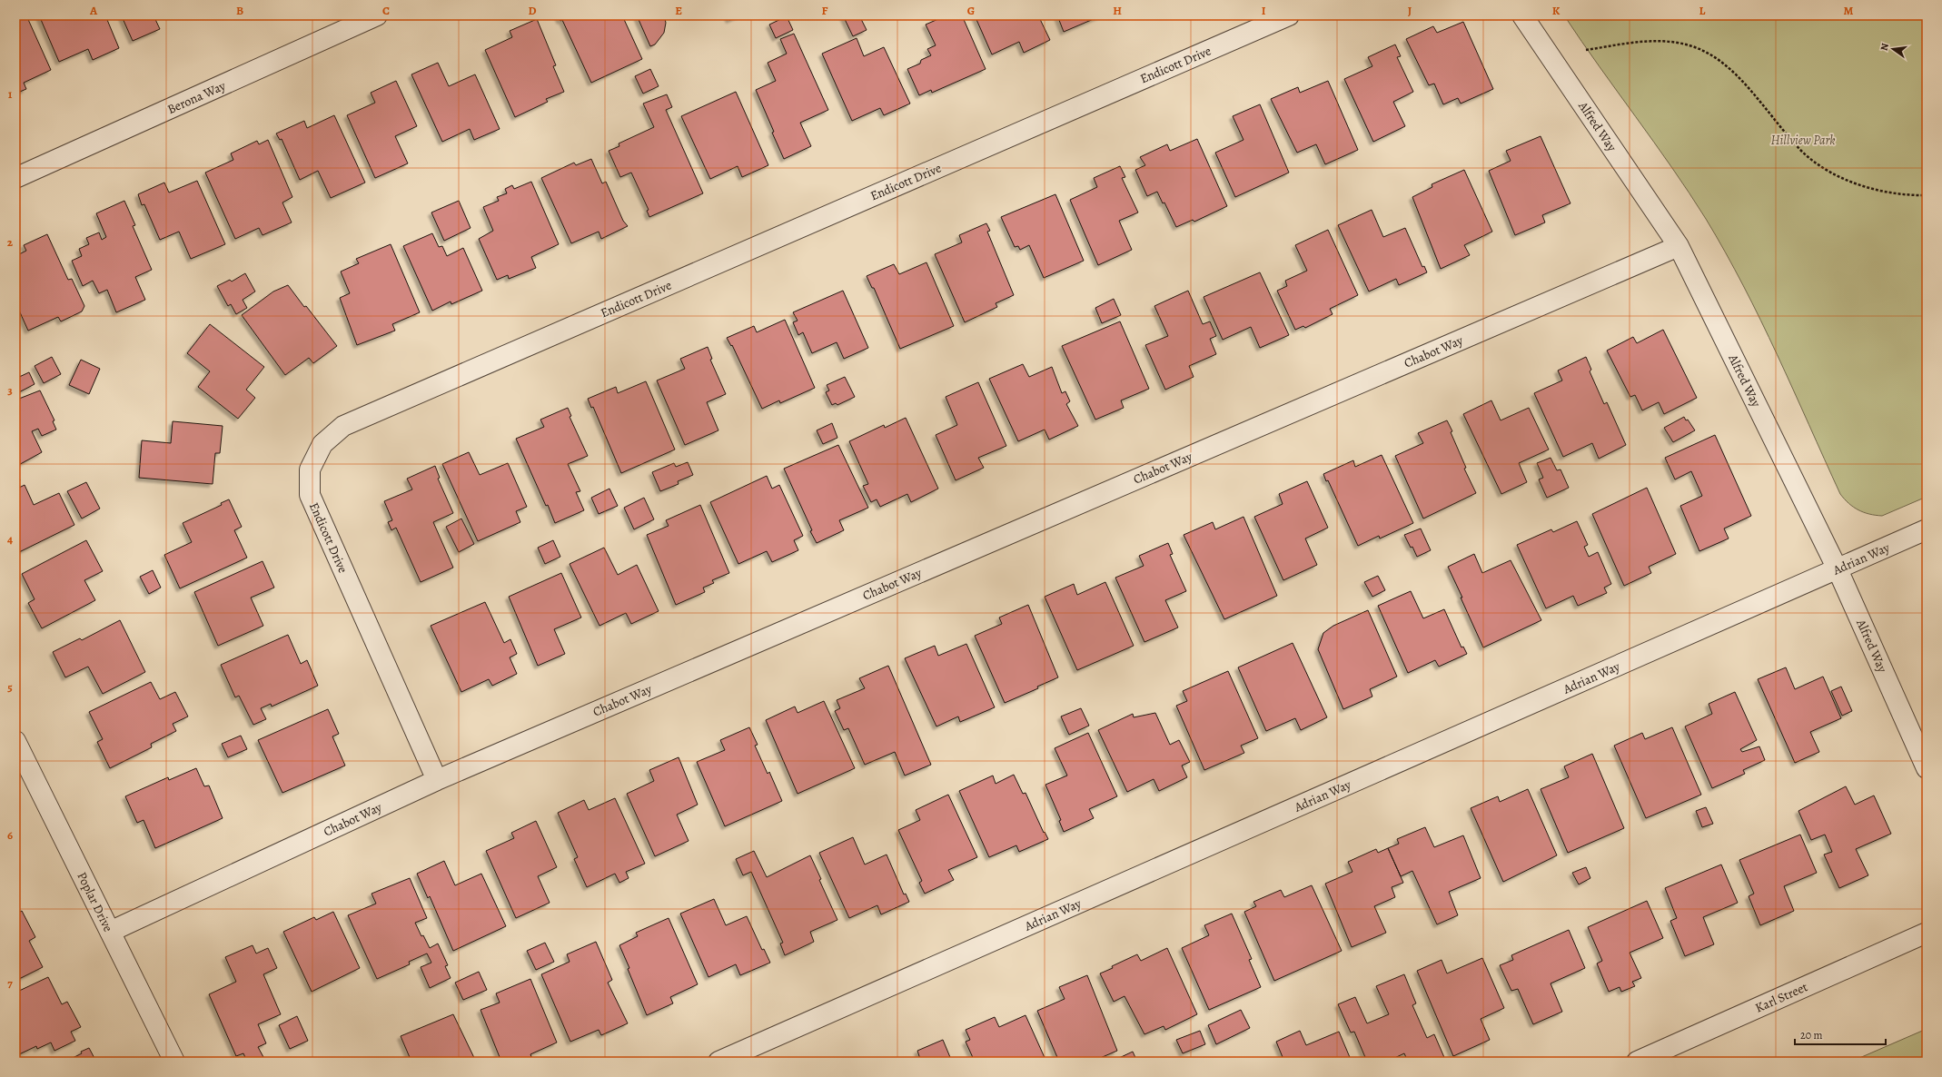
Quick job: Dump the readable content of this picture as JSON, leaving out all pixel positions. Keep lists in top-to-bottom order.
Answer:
{
  "streets": {
    "street": [
      "Endicott Drive",
      "Berona Way",
      "Alfred Way",
      "Chabot Way",
      "Adrian Way",
      "Poplar Drive",
      "Karl Street"
    ]
  },
  "crossings": [
    ["Endicott Drive", "Chabot Way"],
    ["Alfred Way", "Chabot Way"],
    ["Alfred Way", "Adrian Way"],
    ["Chabot Way", "Poplar Drive"]
  ],
  "parks": ["Hillview Park"],
  "scale_bar": "20 m",
  "north": "left",
  "grid": {
    "columns": [
      "A",
      "B",
      "C",
      "D",
      "E",
      "F",
      "G",
      "H",
      "I",
      "J",
      "K",
      "L",
      "M"
    ],
    "rows": [
      "1",
      "2",
      "3",
      "4",
      "5",
      "6",
      "7"
    ]
  }
}
